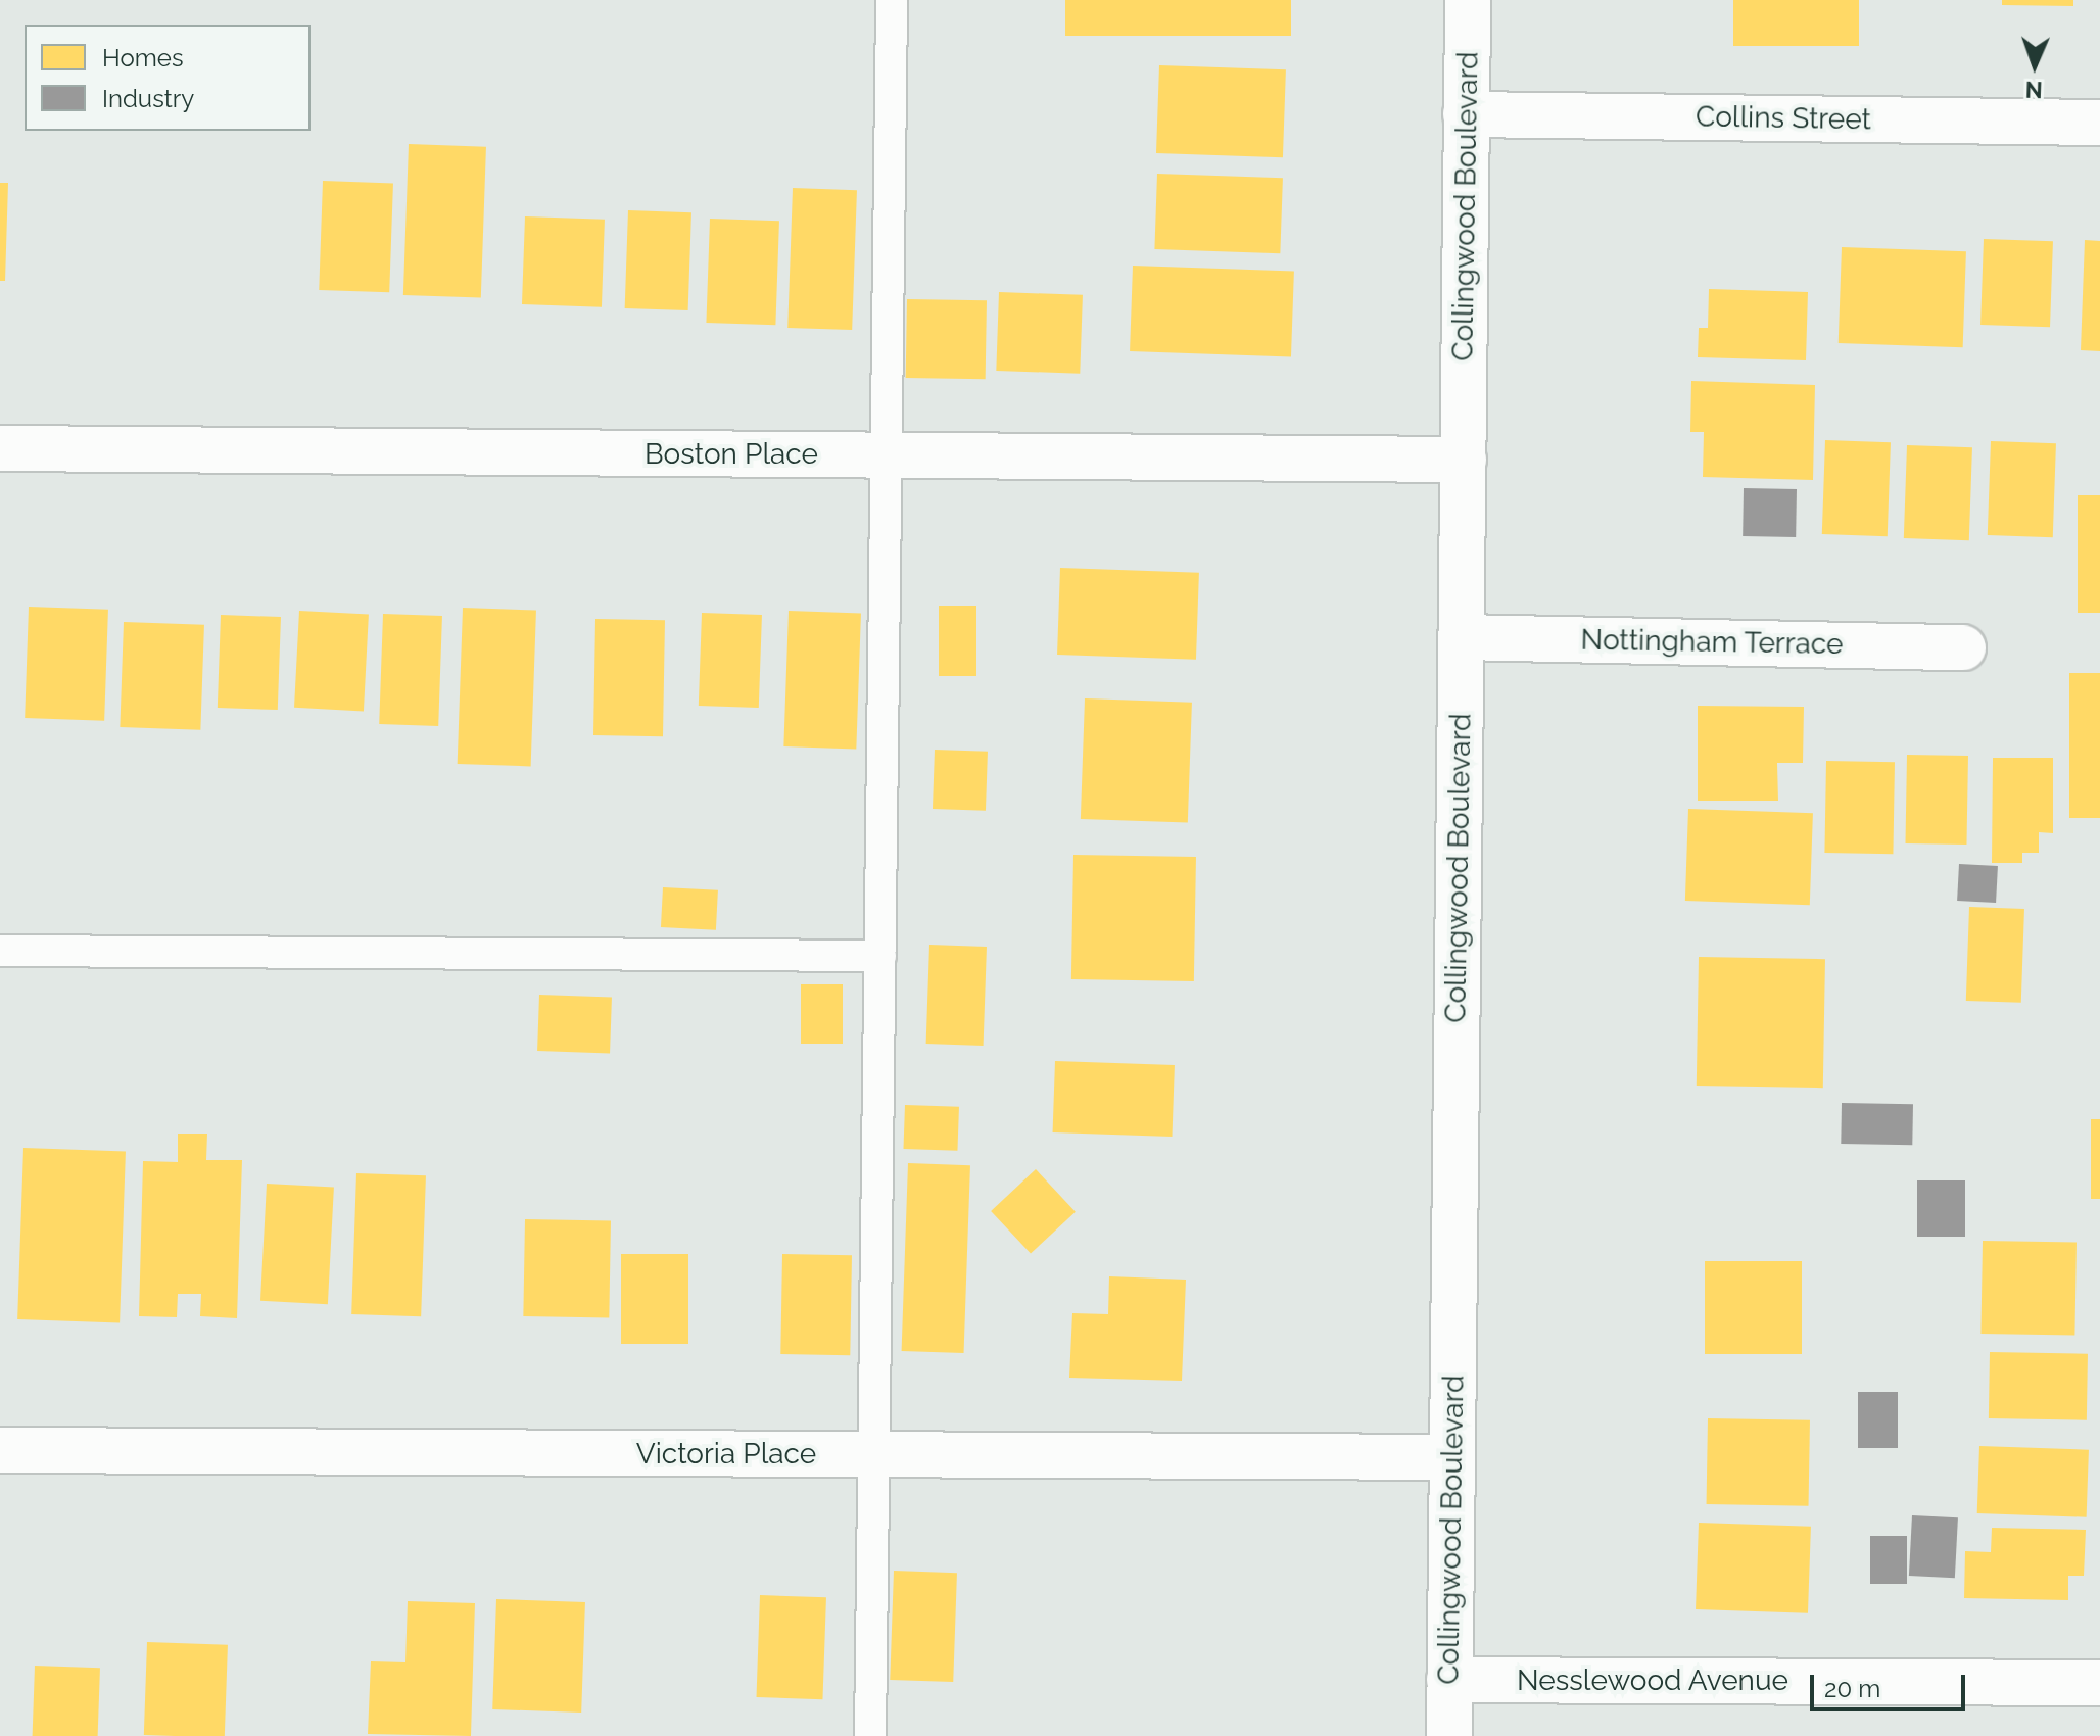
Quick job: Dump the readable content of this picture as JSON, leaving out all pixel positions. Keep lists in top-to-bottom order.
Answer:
{
  "streets": {
    "street": [
      "Collins Street",
      "Collingwood Boulevard",
      "Boston Place",
      "Nottingham Terrace",
      "Victoria Place",
      "Nesslewood Avenue"
    ]
  },
  "crossings": [
    ["Collins Street", "Collingwood Boulevard"],
    ["Collingwood Boulevard", "Boston Place"],
    ["Collingwood Boulevard", "Nottingham Terrace"],
    ["Collingwood Boulevard", "Victoria Place"],
    ["Collingwood Boulevard", "Nesslewood Avenue"]
  ],
  "legend": ["Homes", "Industry"],
  "scale_bar": "20 m",
  "north": "bottom"
}
